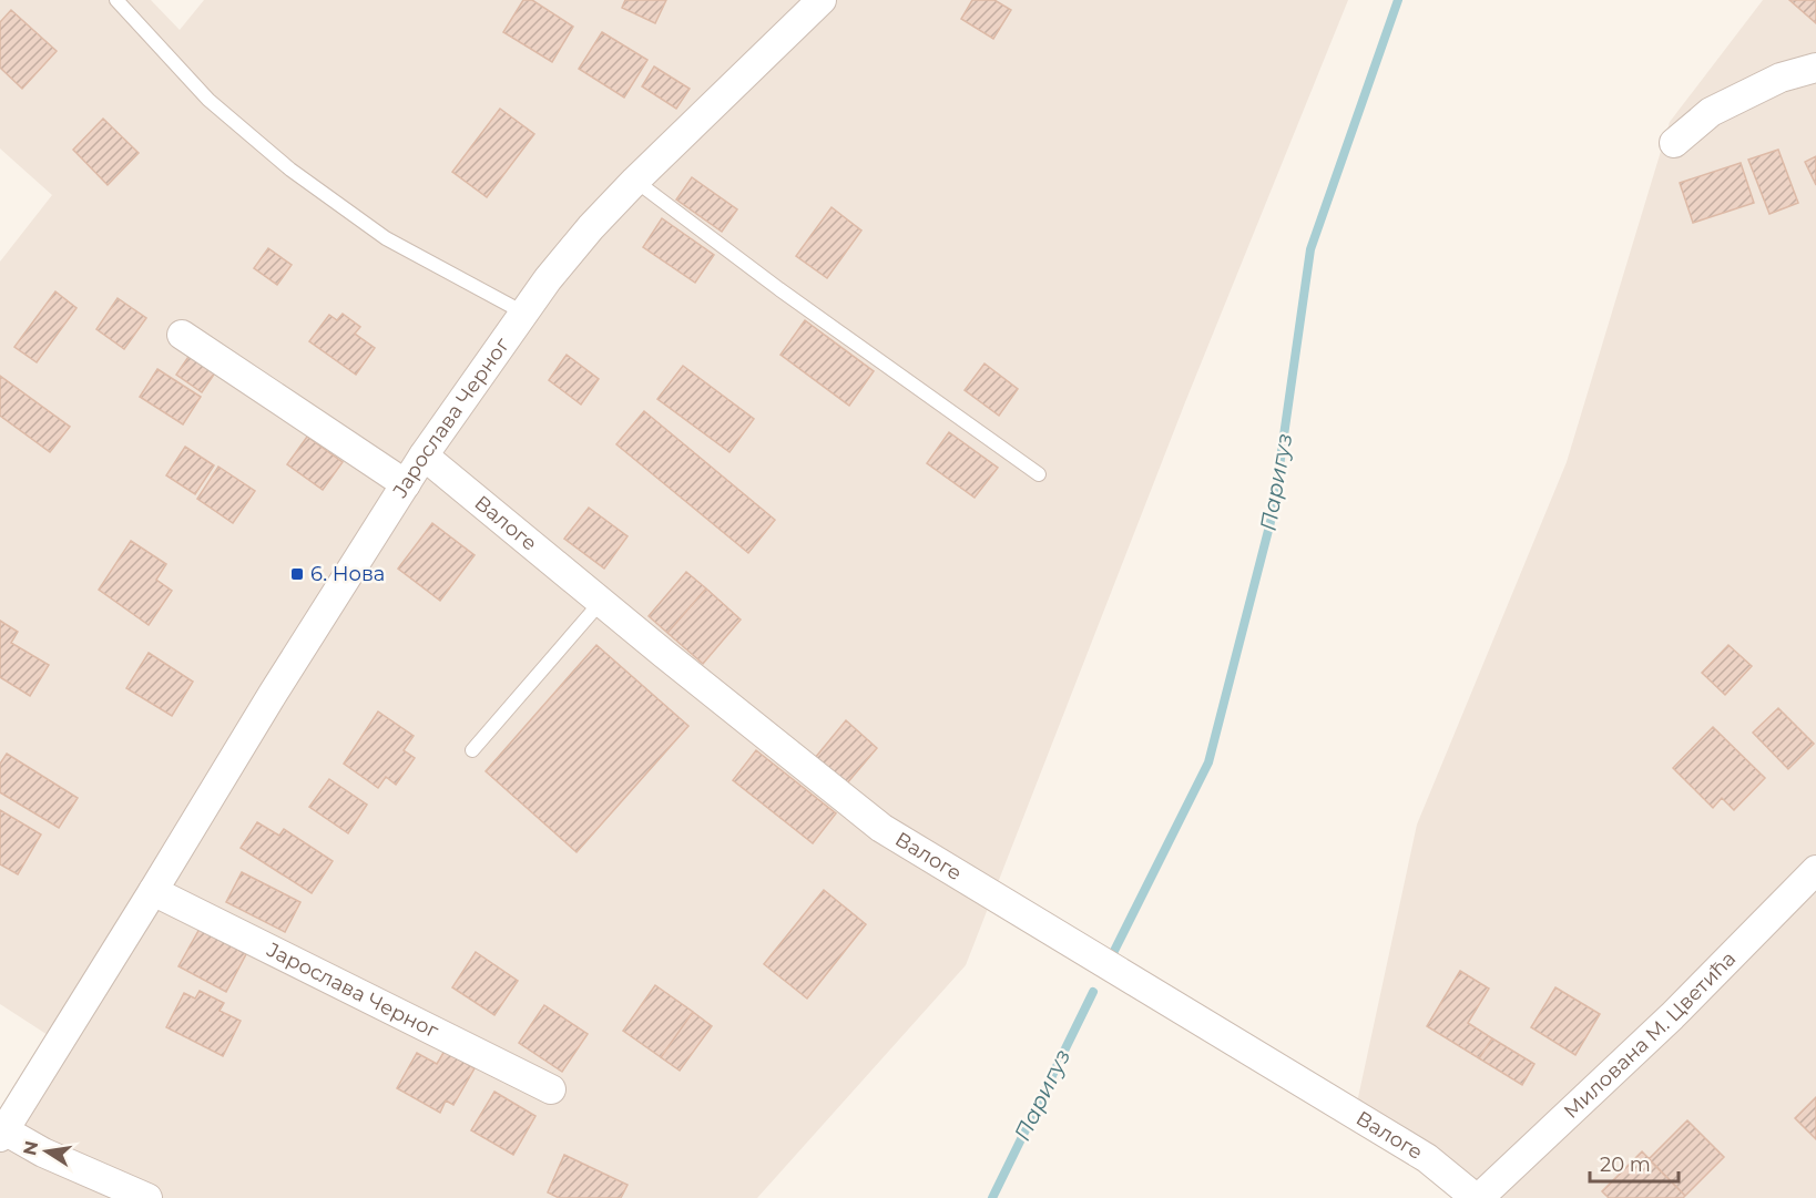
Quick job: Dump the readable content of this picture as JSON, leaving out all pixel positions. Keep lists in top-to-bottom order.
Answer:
{
  "streets": {
    "street": ["Јарослава Черног", "Валоге", "Милована М. Цветића"]
  },
  "crossings": [
    ["Јарослава Черног", "Валоге"],
    ["Валоге", "Милована М. Цветића"]
  ],
  "water": ["Паригуз"],
  "places": {
    "transit": ["6. Нова"]
  },
  "scale_bar": "20 m",
  "north": "left"
}
